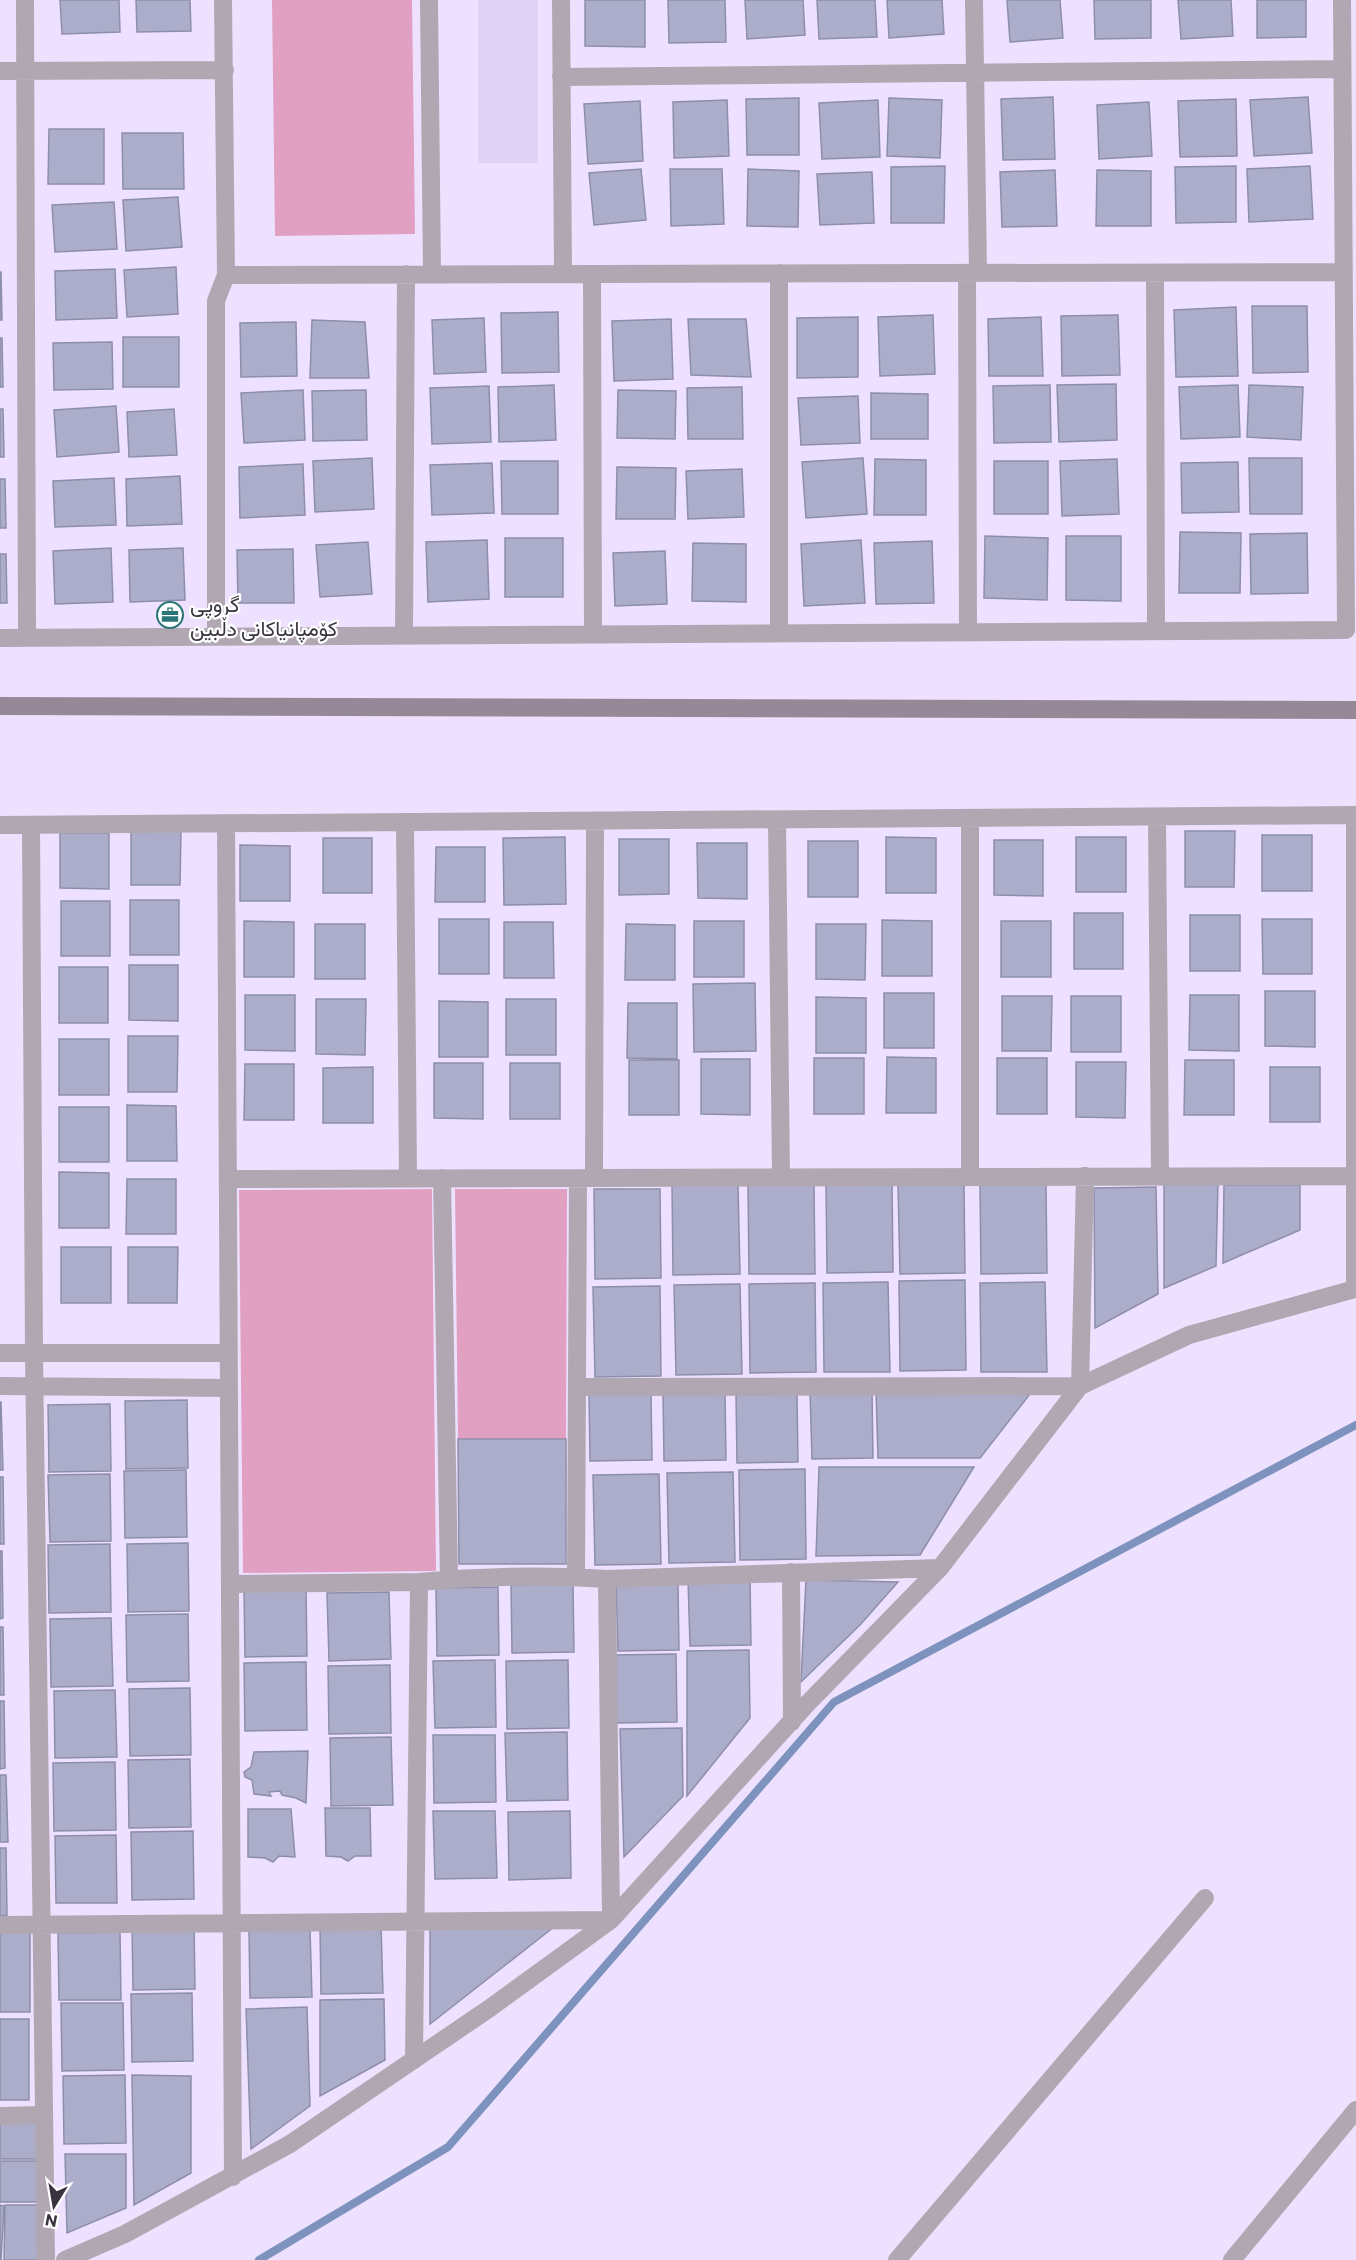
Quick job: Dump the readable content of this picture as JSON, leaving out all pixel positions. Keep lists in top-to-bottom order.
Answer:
{
  "places": {
    "office": ["گروپی کۆمپانیاکانی دڵبین"]
  },
  "north": "bottom"
}
